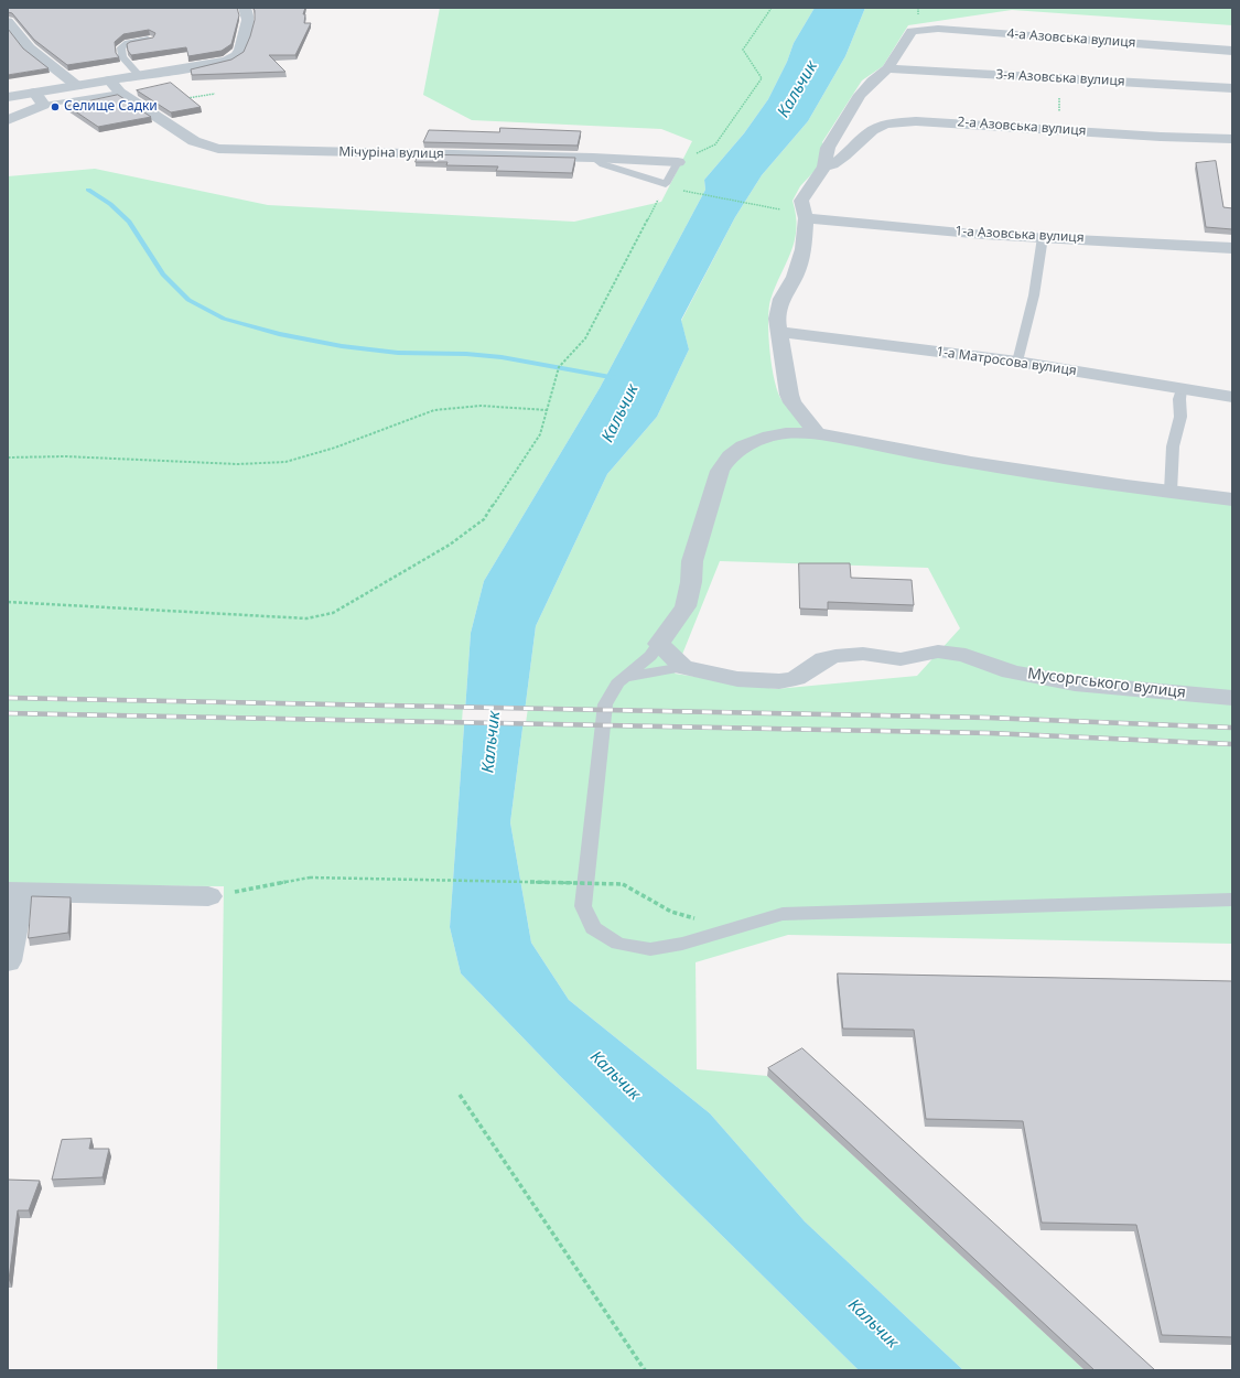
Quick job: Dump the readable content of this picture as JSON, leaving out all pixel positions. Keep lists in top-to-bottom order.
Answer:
{
  "streets": {
    "street": [
      "4-а Азовська вулиця",
      "3-я Азовська вулиця",
      "2-а Азовська вулиця",
      "Мічуріна вулиця",
      "1-а Азовська вулиця",
      "1-а Матросова вулиця",
      "Мусоргського вулиця"
    ]
  },
  "crossings": [
    ["4-а Азовська вулиця", "3-я Азовська вулиця"]
  ],
  "water": ["Кальчик"],
  "places": ["Селище Садки"]
}
